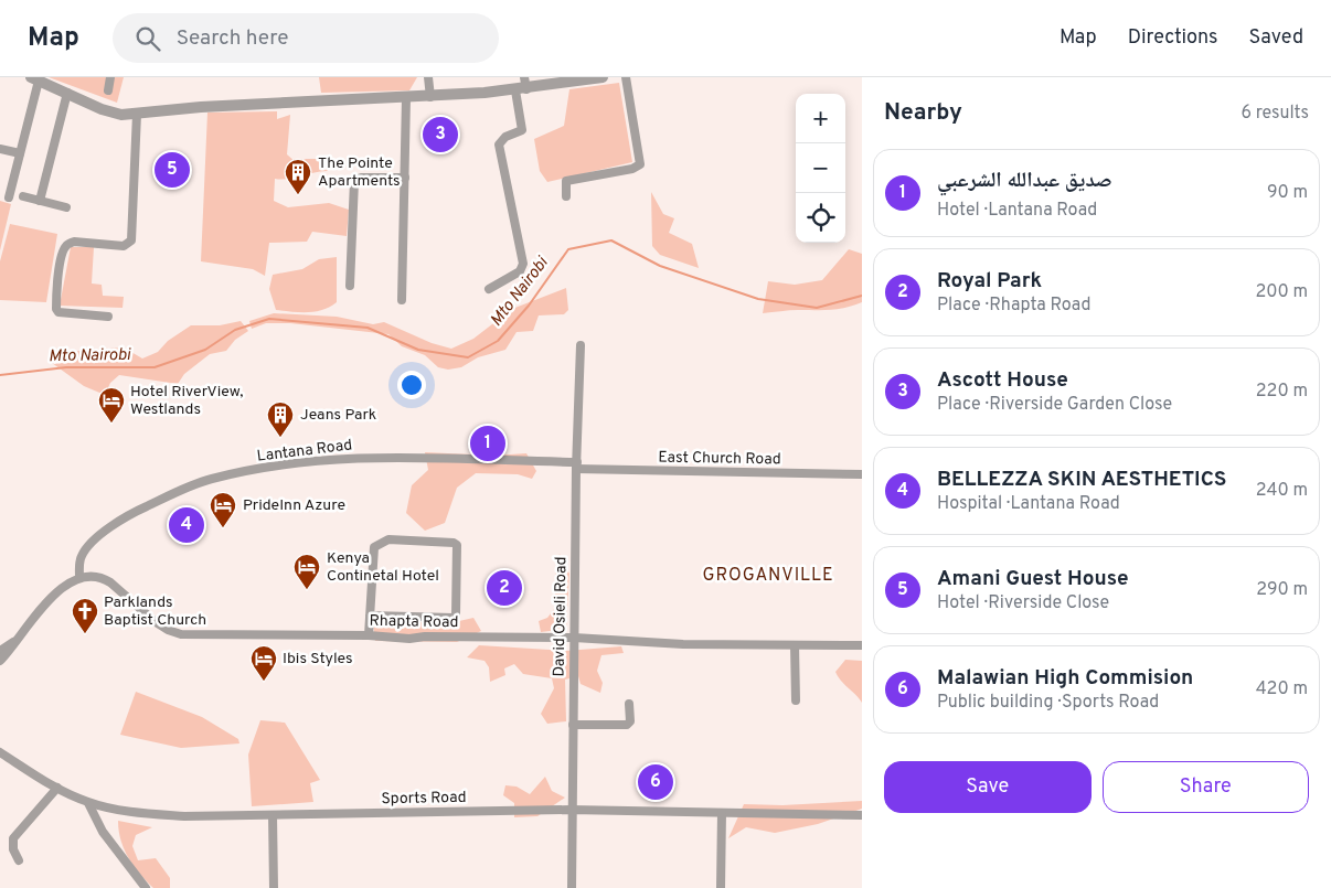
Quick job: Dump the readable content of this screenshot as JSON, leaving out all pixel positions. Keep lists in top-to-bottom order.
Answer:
{
  "streets": {
    "street": [
      "Lantana Road",
      "East Church Road",
      "David Osieli Road",
      "Rhapta Road",
      "Sports Road"
    ]
  },
  "crossings": [
    ["Lantana Road", "East Church Road"],
    ["Lantana Road", "David Osieli Road"],
    ["Lantana Road", "Rhapta Road"],
    ["East Church Road", "David Osieli Road"],
    ["David Osieli Road", "Rhapta Road"],
    ["David Osieli Road", "Sports Road"]
  ],
  "districts": ["GROGANVILLE"],
  "water": ["Mto Nairobi"],
  "places": {
    "building": ["The Pointe Apartments", "Jeans Park"],
    "hotel": [
      "Hotel RiverView, Westlands",
      "PrideInn Azure",
      "Kenya Continetal Hotel",
      "Ibis Styles"
    ],
    "church": ["Parklands Baptist Church"]
  },
  "page": {
    "header": "Map",
    "search": "Search here",
    "nav": ["Map", "Directions", "Saved"],
    "heading": ["Nearby", "6 results"],
    "map_buttons": ["+", "−"],
    "pins": [
      "3",
      "5",
      "1",
      "4",
      "2",
      "6"
    ],
    "list": [
      {
        "mark": "1",
        "name": "صديق عبدالله الشرعبي",
        "note": "Hotel · Lantana Road",
        "value": "90 m"
      },
      {
        "mark": "2",
        "name": "Royal Park",
        "note": "Place · Rhapta Road",
        "value": "200 m"
      },
      {
        "mark": "3",
        "name": "Ascott House",
        "note": "Place · Riverside Garden Close",
        "value": "220 m"
      },
      {
        "mark": "4",
        "name": "BELLEZZA SKIN AESTHETICS",
        "note": "Hospital · Lantana Road",
        "value": "240 m"
      },
      {
        "mark": "5",
        "name": "Amani Guest House",
        "note": "Hotel · Riverside Close",
        "value": "290 m"
      },
      {
        "mark": "6",
        "name": "Malawian High Commision",
        "note": "Public building · Sports Road",
        "value": "420 m"
      }
    ],
    "buttons": ["Save", "Share"]
  }
}
